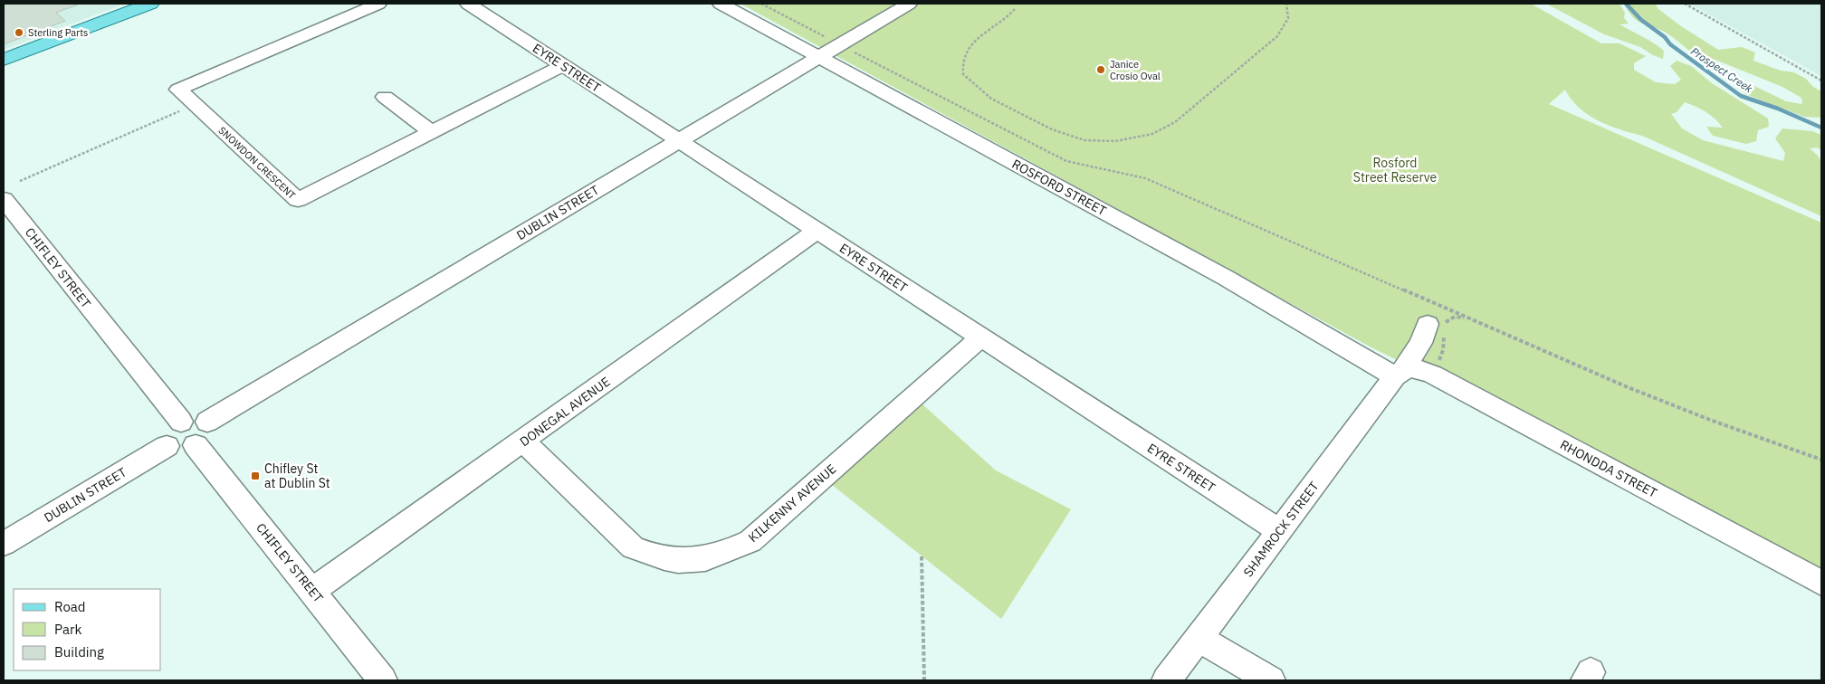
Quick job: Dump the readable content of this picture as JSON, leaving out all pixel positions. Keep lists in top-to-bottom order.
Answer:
{
  "streets": {
    "street": [
      "EYRE STREET",
      "SNOWDON CRESCENT",
      "ROSFORD STREET",
      "DUBLIN STREET",
      "CHIFLEY STREET",
      "DONEGAL AVENUE",
      "RHONDDA STREET",
      "KILKENNY AVENUE",
      "SHAMROCK STREET"
    ]
  },
  "crossings": [
    ["EYRE STREET", "SNOWDON CRESCENT"],
    ["EYRE STREET", "DUBLIN STREET"],
    ["EYRE STREET", "DONEGAL AVENUE"],
    ["EYRE STREET", "KILKENNY AVENUE"],
    ["EYRE STREET", "SHAMROCK STREET"],
    ["ROSFORD STREET", "DUBLIN STREET"],
    ["ROSFORD STREET", "RHONDDA STREET"],
    ["ROSFORD STREET", "SHAMROCK STREET"],
    ["CHIFLEY STREET", "DONEGAL AVENUE"],
    ["DONEGAL AVENUE", "KILKENNY AVENUE"],
    ["RHONDDA STREET", "SHAMROCK STREET"]
  ],
  "water": ["Prospect Creek"],
  "parks": ["Rosford Street Reserve"],
  "places": {
    "other": ["Sterling Parts", "Janice Crosio Oval"],
    "transit": ["Chifley St at Dublin St"]
  },
  "legend": ["Road", "Park", "Building"]
}
